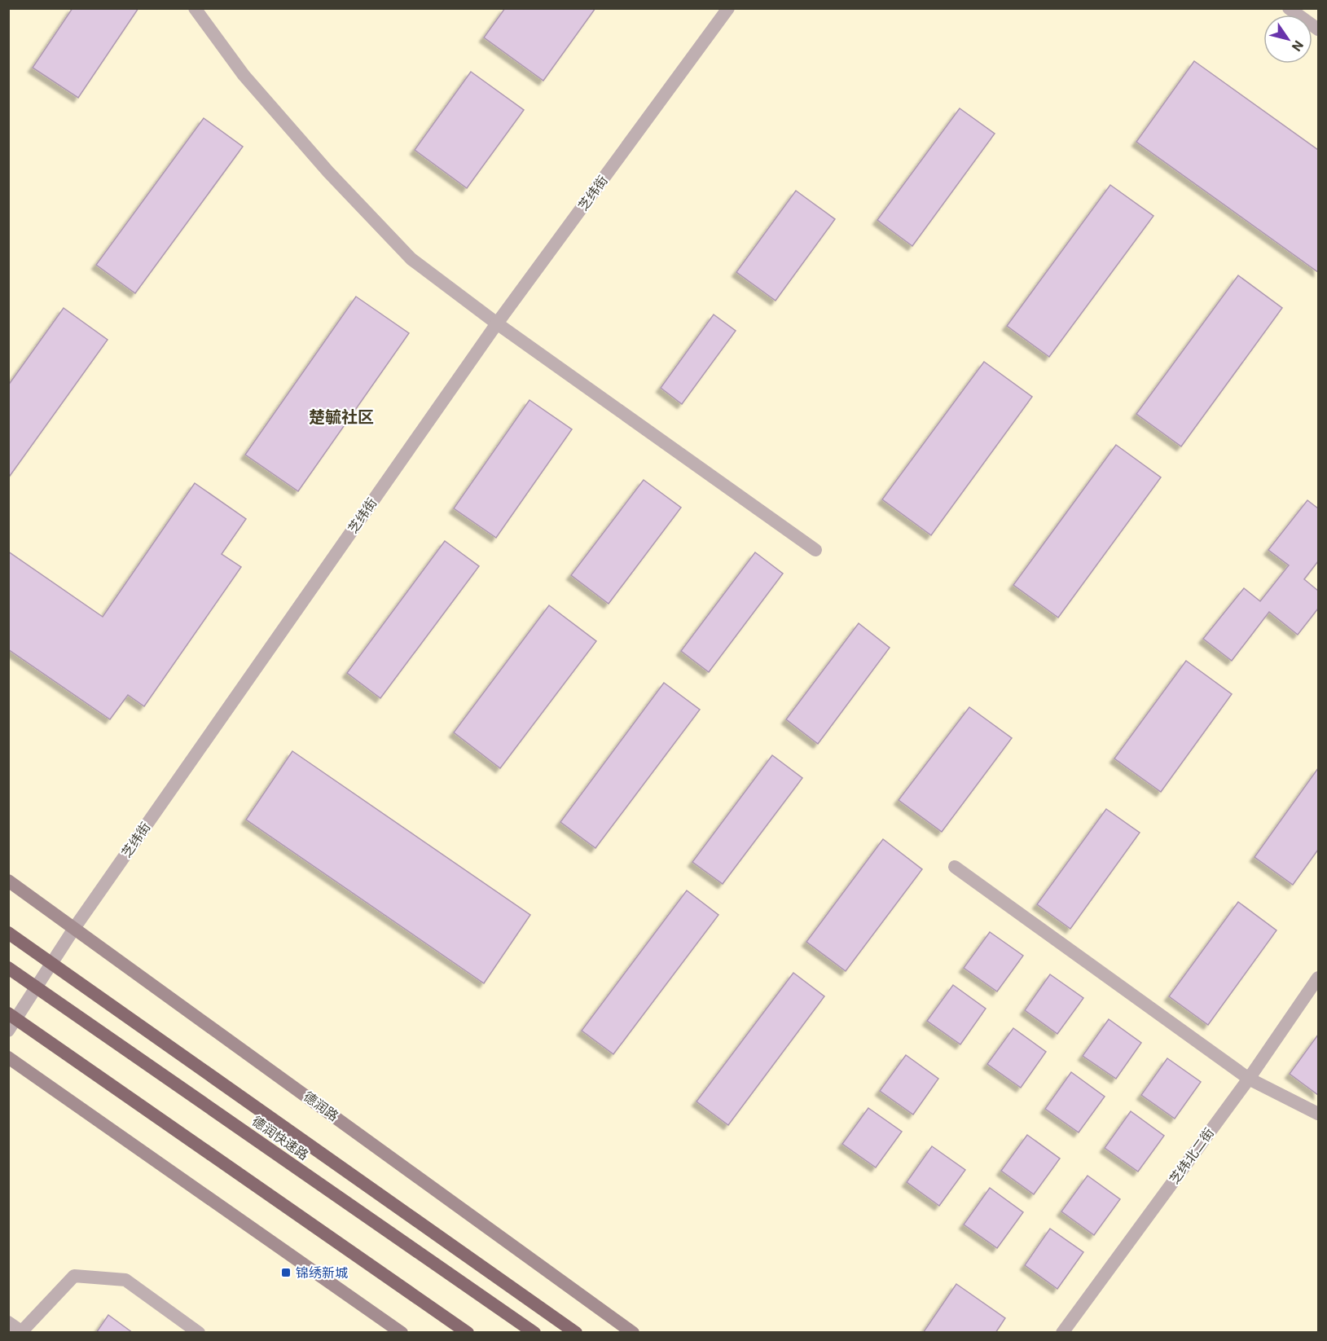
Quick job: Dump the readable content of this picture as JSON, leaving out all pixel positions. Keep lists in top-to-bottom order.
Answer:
{
  "streets": {
    "highway": ["德润快速路"],
    "main road": ["德润路"],
    "street": ["芝纬街", "芝纬北二街"]
  },
  "crossings": [
    ["芝纬街", "德润路"]
  ],
  "districts": ["楚毓社区"],
  "places": {
    "transit": ["锦绣新城"]
  },
  "north": "bottom right"
}
